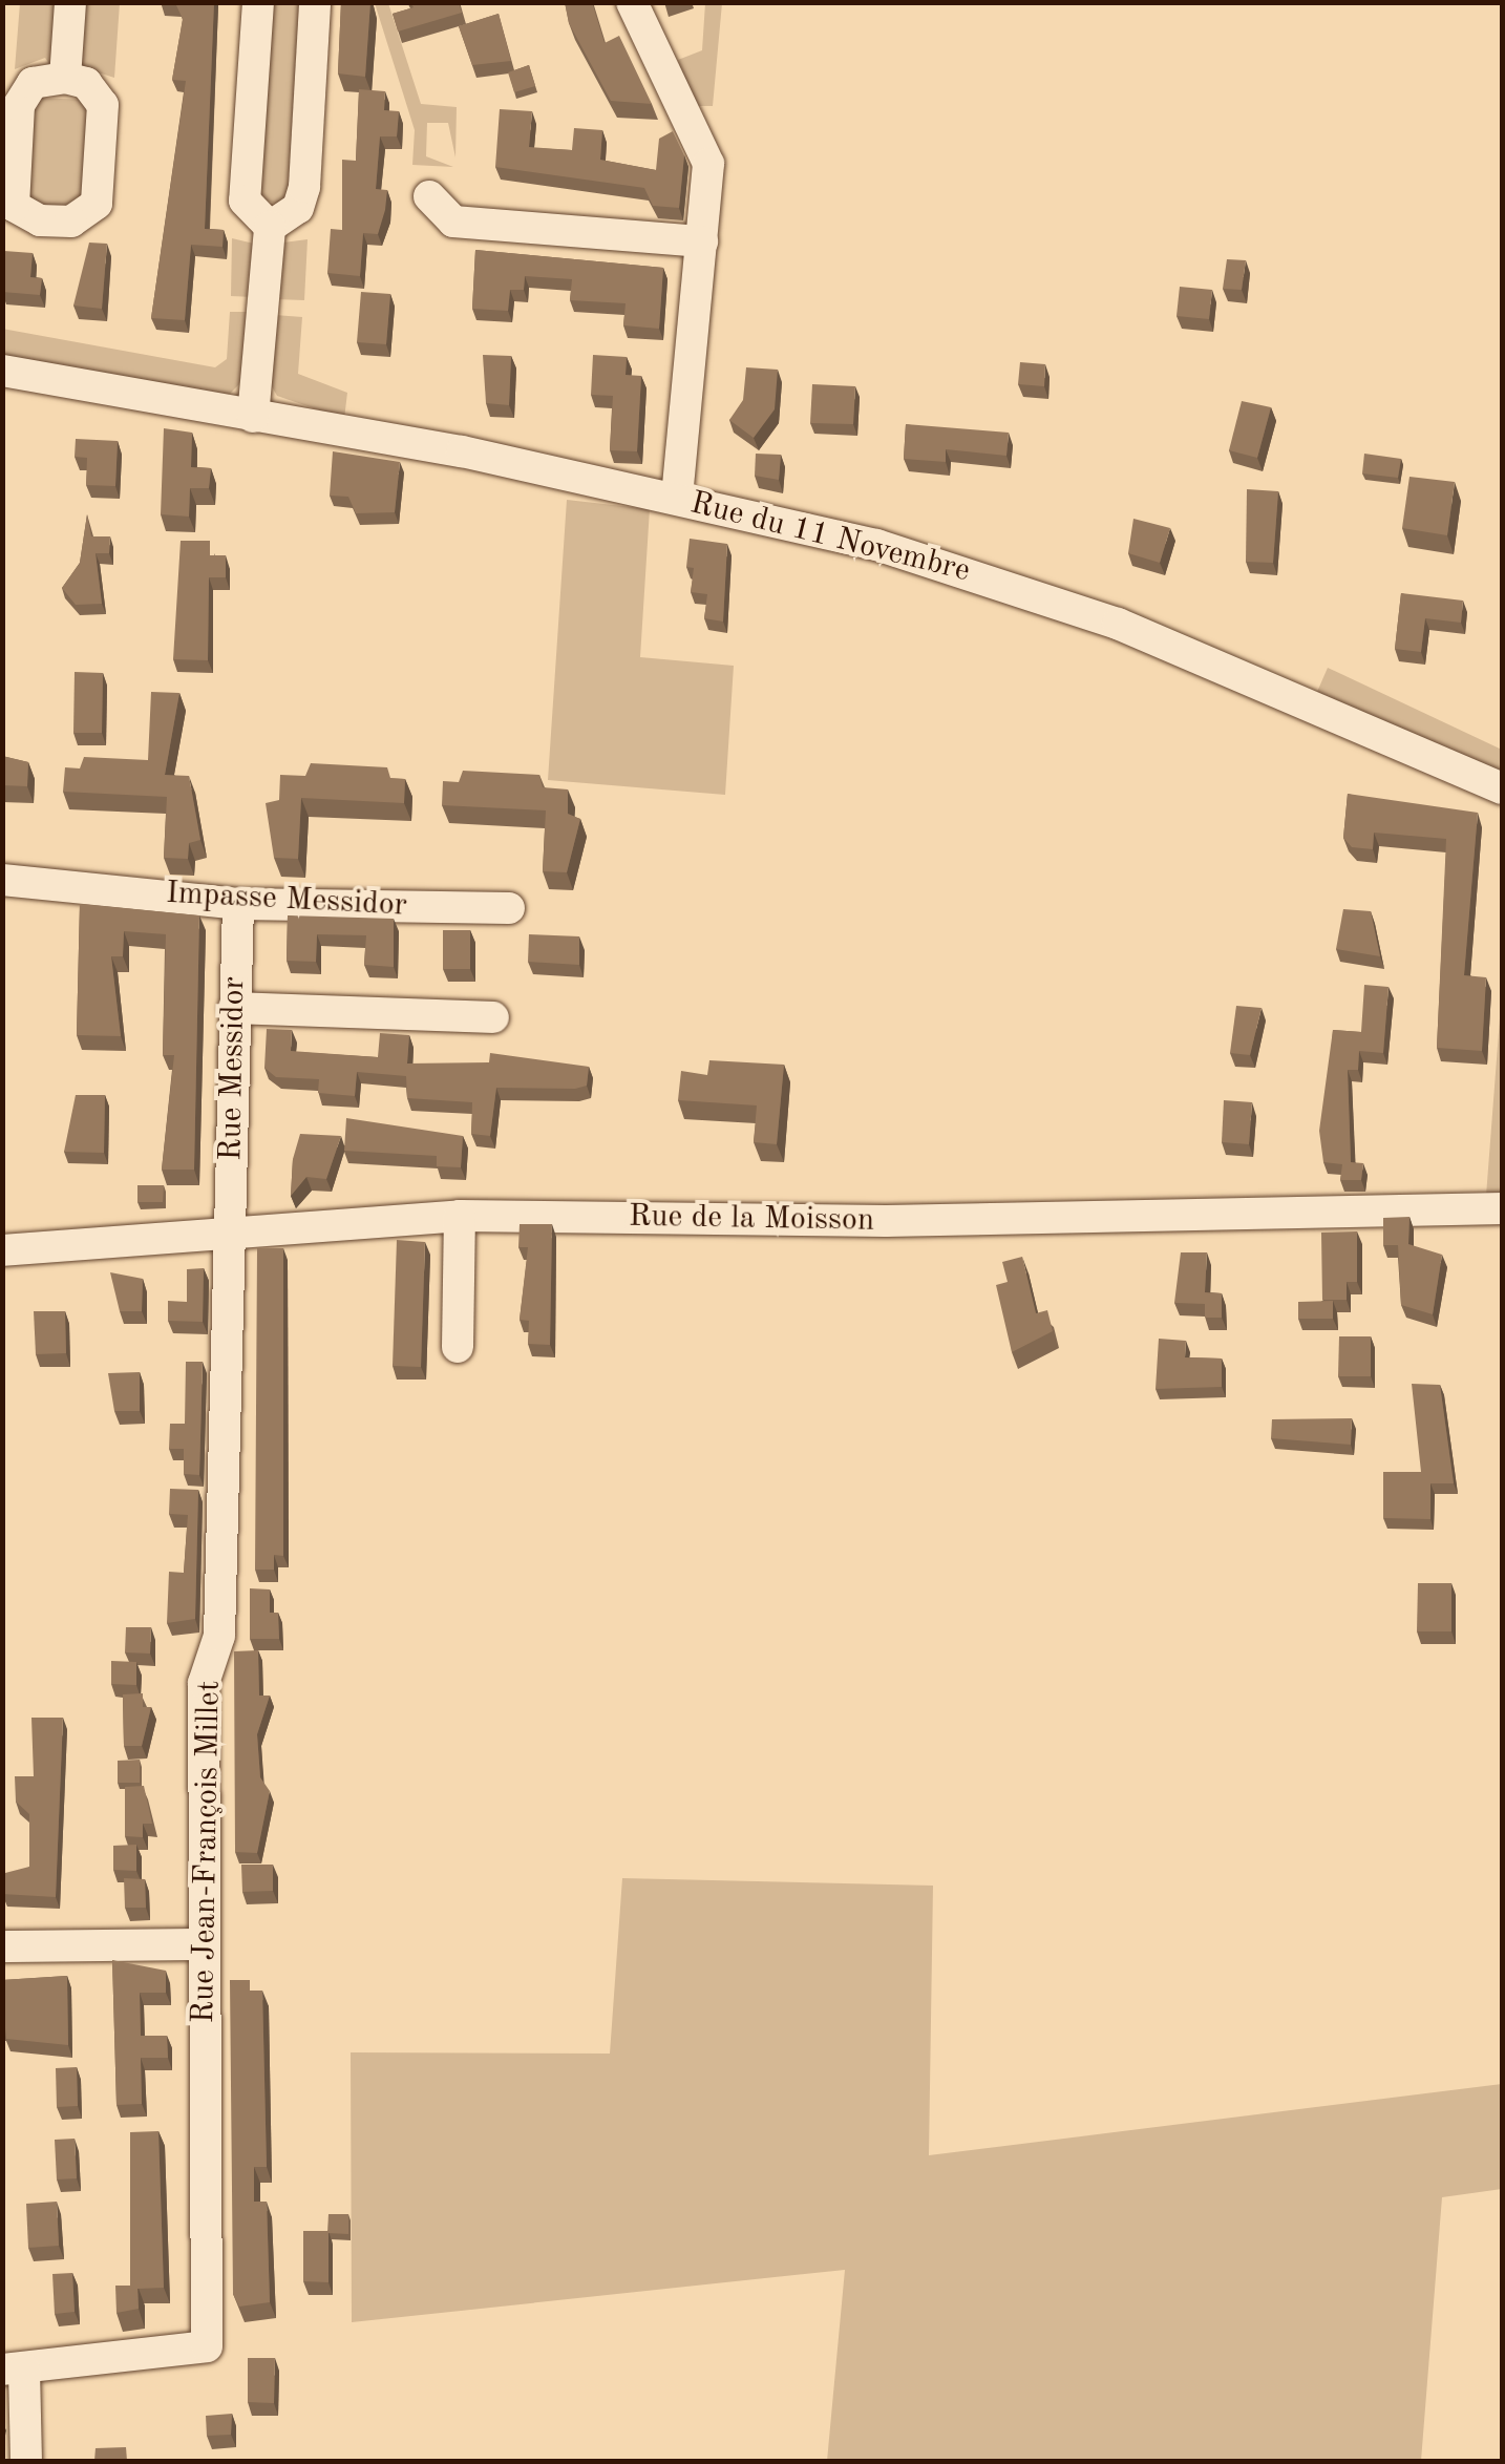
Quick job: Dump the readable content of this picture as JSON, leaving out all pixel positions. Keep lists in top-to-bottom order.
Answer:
{
  "streets": {
    "street": [
      "Rue du 11 Novembre",
      "Impasse Messidor",
      "Rue Messidor",
      "Rue de la Moisson",
      "Rue Jean-François Millet"
    ]
  },
  "crossings": [
    ["Impasse Messidor", "Rue Messidor"],
    ["Rue Messidor", "Rue de la Moisson"],
    ["Rue Messidor", "Rue Jean-François Millet"],
    ["Rue de la Moisson", "Rue Jean-François Millet"]
  ]
}
